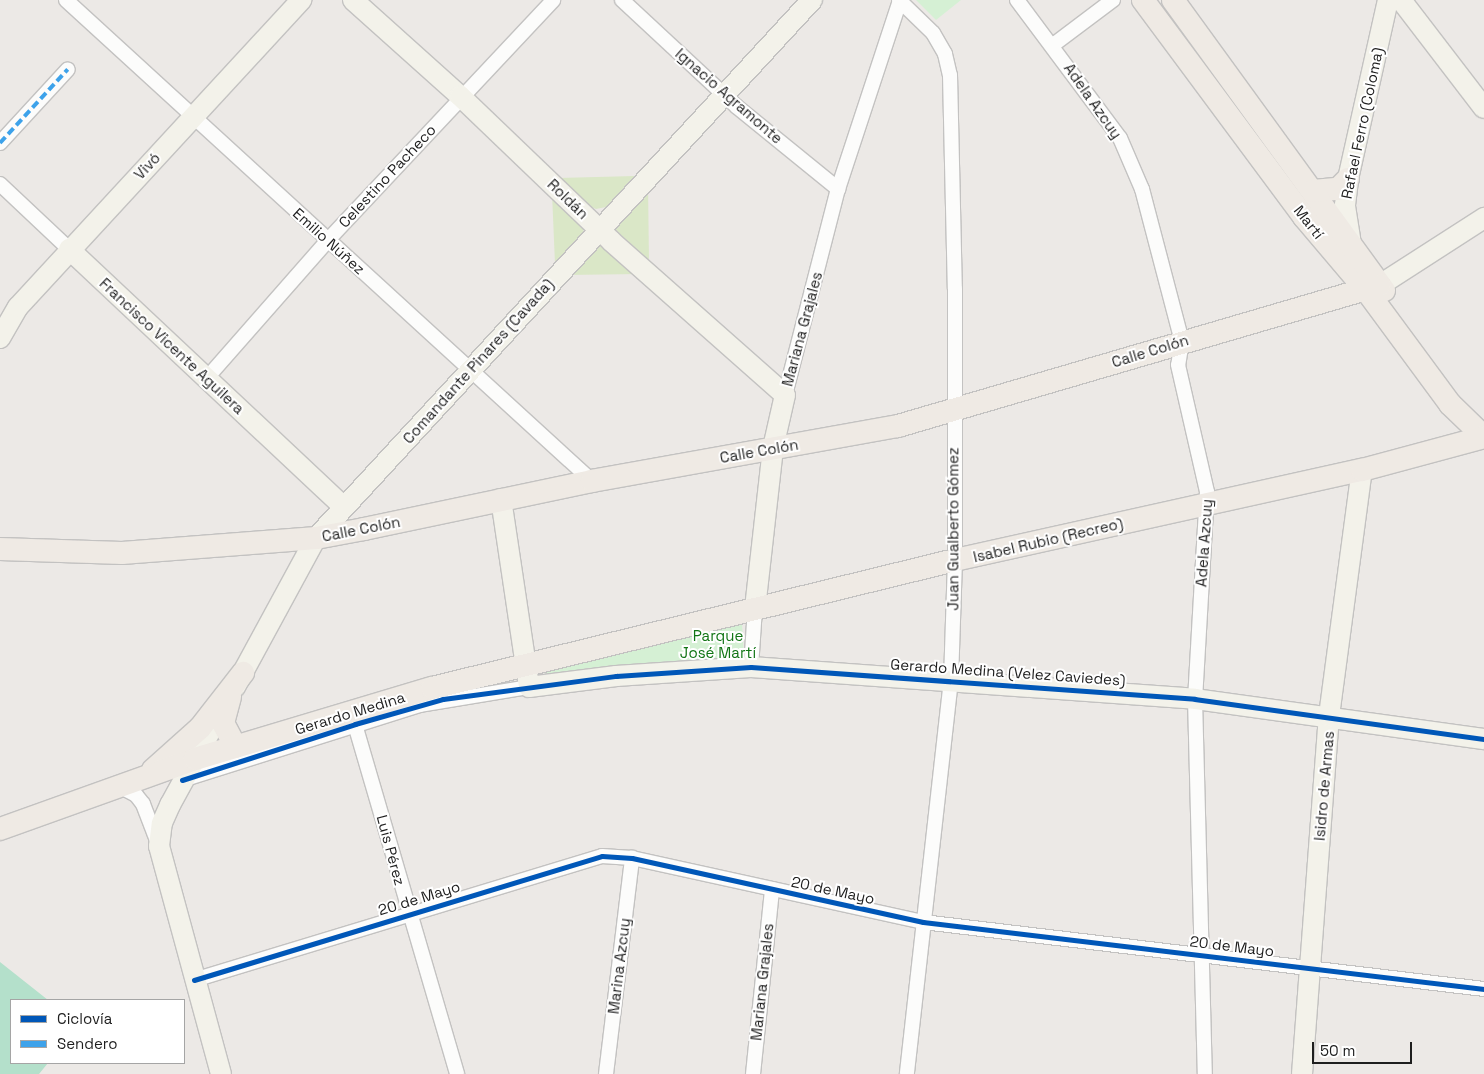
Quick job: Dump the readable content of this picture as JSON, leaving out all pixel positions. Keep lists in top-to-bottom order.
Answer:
{
  "streets": {
    "main road": [
      "Martí",
      "Calle Colón",
      "Isabel Rubio (Recreo)",
      "Gerardo Medina"
    ],
    "street": [
      "Ignacio Agramonte",
      "Adela Azcuy",
      "Rafael Ferro (Coloma)",
      "Vivó",
      "Celestino Pacheco",
      "Roldán",
      "Emilio Núñez",
      "Mariana Grajales",
      "Francisco Vicente Aguilera",
      "Comandante Pinares (Cavada)",
      "Juan Gualberto Gómez",
      "Gerardo Medina (Velez Caviedes)",
      "Isidro de Armas",
      "Luis Pérez",
      "20 de Mayo",
      "Marina Azcuy"
    ]
  },
  "crossings": [
    ["Ignacio Agramonte", "Mariana Grajales"],
    ["Ignacio Agramonte", "Comandante Pinares (Cavada)"],
    ["Adela Azcuy", "Calle Colón"],
    ["Adela Azcuy", "Isabel Rubio (Recreo)"],
    ["Adela Azcuy", "Gerardo Medina (Velez Caviedes)"],
    ["Adela Azcuy", "20 de Mayo"],
    ["Rafael Ferro (Coloma)", "Martí"],
    ["Vivó", "Emilio Núñez"],
    ["Vivó", "Francisco Vicente Aguilera"],
    ["Celestino Pacheco", "Roldán"],
    ["Celestino Pacheco", "Emilio Núñez"],
    ["Celestino Pacheco", "Francisco Vicente Aguilera"],
    ["Roldán", "Mariana Grajales"],
    ["Roldán", "Comandante Pinares (Cavada)"],
    ["Martí", "Calle Colón"],
    ["Martí", "Isabel Rubio (Recreo)"],
    ["Emilio Núñez", "Calle Colón"],
    ["Emilio Núñez", "Comandante Pinares (Cavada)"],
    ["Mariana Grajales", "Calle Colón"],
    ["Mariana Grajales", "Juan Gualberto Gómez"],
    ["Mariana Grajales", "Isabel Rubio (Recreo)"],
    ["Mariana Grajales", "Gerardo Medina (Velez Caviedes)"],
    ["Mariana Grajales", "20 de Mayo"],
    ["Francisco Vicente Aguilera", "Comandante Pinares (Cavada)"],
    ["Calle Colón", "Comandante Pinares (Cavada)"],
    ["Calle Colón", "Juan Gualberto Gómez"],
    ["Comandante Pinares (Cavada)", "Gerardo Medina"],
    ["Juan Gualberto Gómez", "Isabel Rubio (Recreo)"],
    ["Juan Gualberto Gómez", "Gerardo Medina (Velez Caviedes)"],
    ["Juan Gualberto Gómez", "20 de Mayo"],
    ["Isabel Rubio (Recreo)", "Gerardo Medina"],
    ["Isabel Rubio (Recreo)", "Isidro de Armas"],
    ["Gerardo Medina (Velez Caviedes)", "Gerardo Medina"],
    ["Gerardo Medina (Velez Caviedes)", "Isidro de Armas"],
    ["Gerardo Medina", "Luis Pérez"],
    ["Isidro de Armas", "20 de Mayo"],
    ["Luis Pérez", "20 de Mayo"],
    ["20 de Mayo", "Marina Azcuy"]
  ],
  "parks": ["Parque José Martí"],
  "legend": ["Ciclovía", "Sendero"],
  "scale_bar": "50 m"
}
